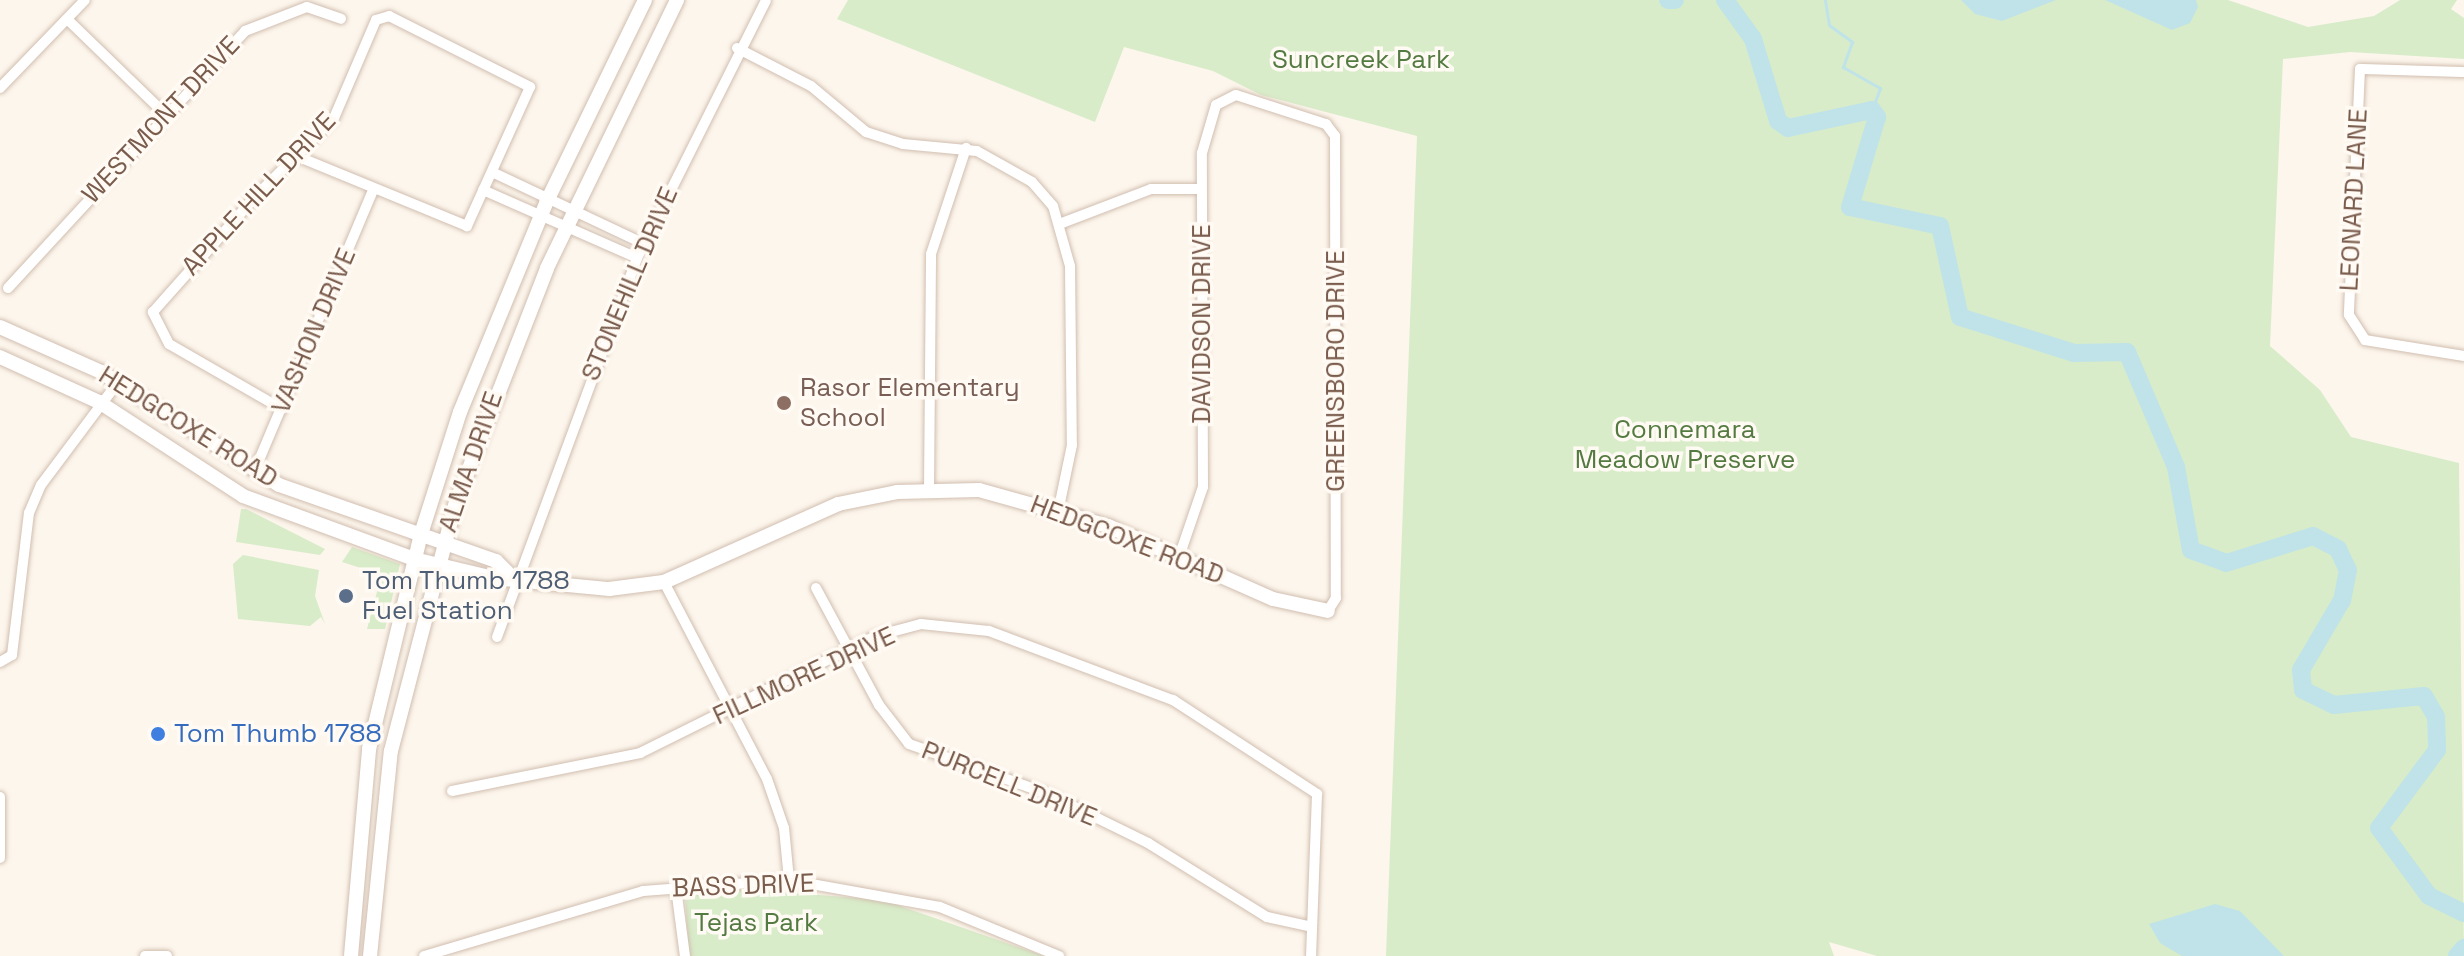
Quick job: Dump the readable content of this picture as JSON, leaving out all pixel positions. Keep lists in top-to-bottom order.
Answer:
{
  "streets": {
    "main road": ["HEDGCOXE ROAD", "ALMA DRIVE"],
    "street": [
      "WESTMONT DRIVE",
      "APPLE HILL DRIVE",
      "LEONARD LANE",
      "STONEHILL DRIVE",
      "DAVIDSON DRIVE",
      "VASHON DRIVE",
      "GREENSBORO DRIVE",
      "FILLMORE DRIVE",
      "PURCELL DRIVE",
      "BASS DRIVE"
    ]
  },
  "crossings": [
    ["APPLE HILL DRIVE", "VASHON DRIVE"],
    ["STONEHILL DRIVE", "HEDGCOXE ROAD"],
    ["DAVIDSON DRIVE", "GREENSBORO DRIVE"],
    ["DAVIDSON DRIVE", "HEDGCOXE ROAD"],
    ["VASHON DRIVE", "HEDGCOXE ROAD"],
    ["GREENSBORO DRIVE", "HEDGCOXE ROAD"],
    ["HEDGCOXE ROAD", "ALMA DRIVE"],
    ["FILLMORE DRIVE", "PURCELL DRIVE"]
  ],
  "parks": ["Suncreek Park", "Connemara Meadow Preserve", "Tejas Park"],
  "places": ["Rasor Elementary School", "Tom Thumb 1788 Fuel Station", "Tom Thumb 1788"]
}
